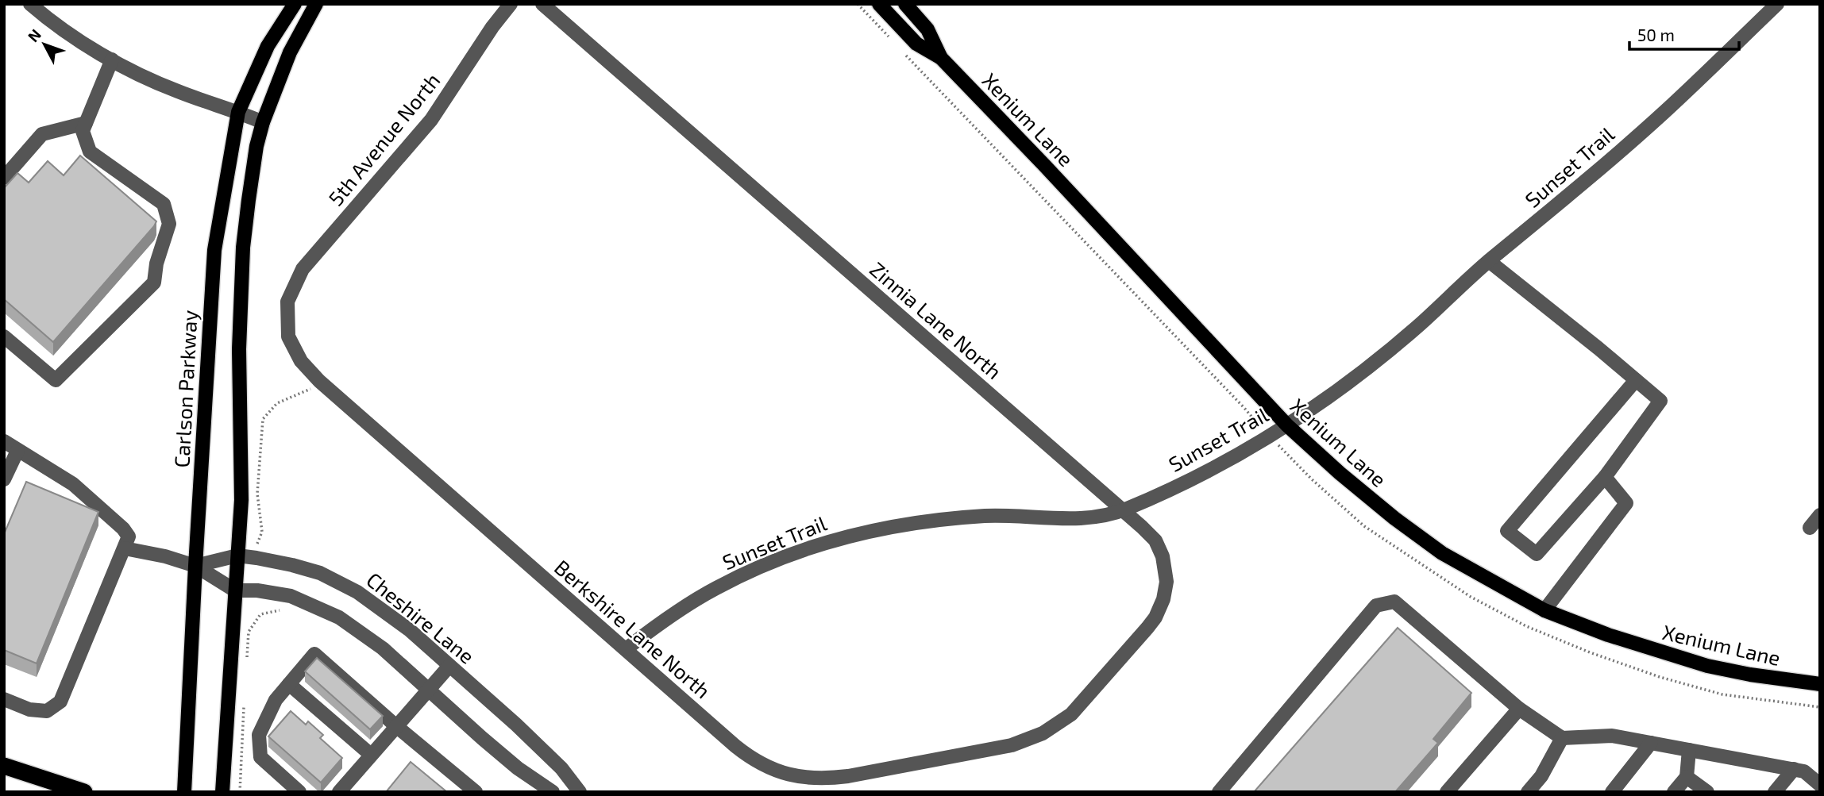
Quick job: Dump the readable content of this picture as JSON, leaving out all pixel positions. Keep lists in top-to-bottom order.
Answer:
{
  "streets": {
    "main road": ["Xenium Lane", "Carlson Parkway"],
    "street": [
      "5th Avenue North",
      "Sunset Trail",
      "Zinnia Lane North",
      "Cheshire Lane",
      "Berkshire Lane North"
    ]
  },
  "crossings": [
    ["Xenium Lane", "Sunset Trail"],
    ["5th Avenue North", "Berkshire Lane North"],
    ["Sunset Trail", "Zinnia Lane North"],
    ["Sunset Trail", "Berkshire Lane North"],
    ["Zinnia Lane North", "Berkshire Lane North"],
    ["Carlson Parkway", "Cheshire Lane"]
  ],
  "scale_bar": "50 m",
  "north": "top left"
}
